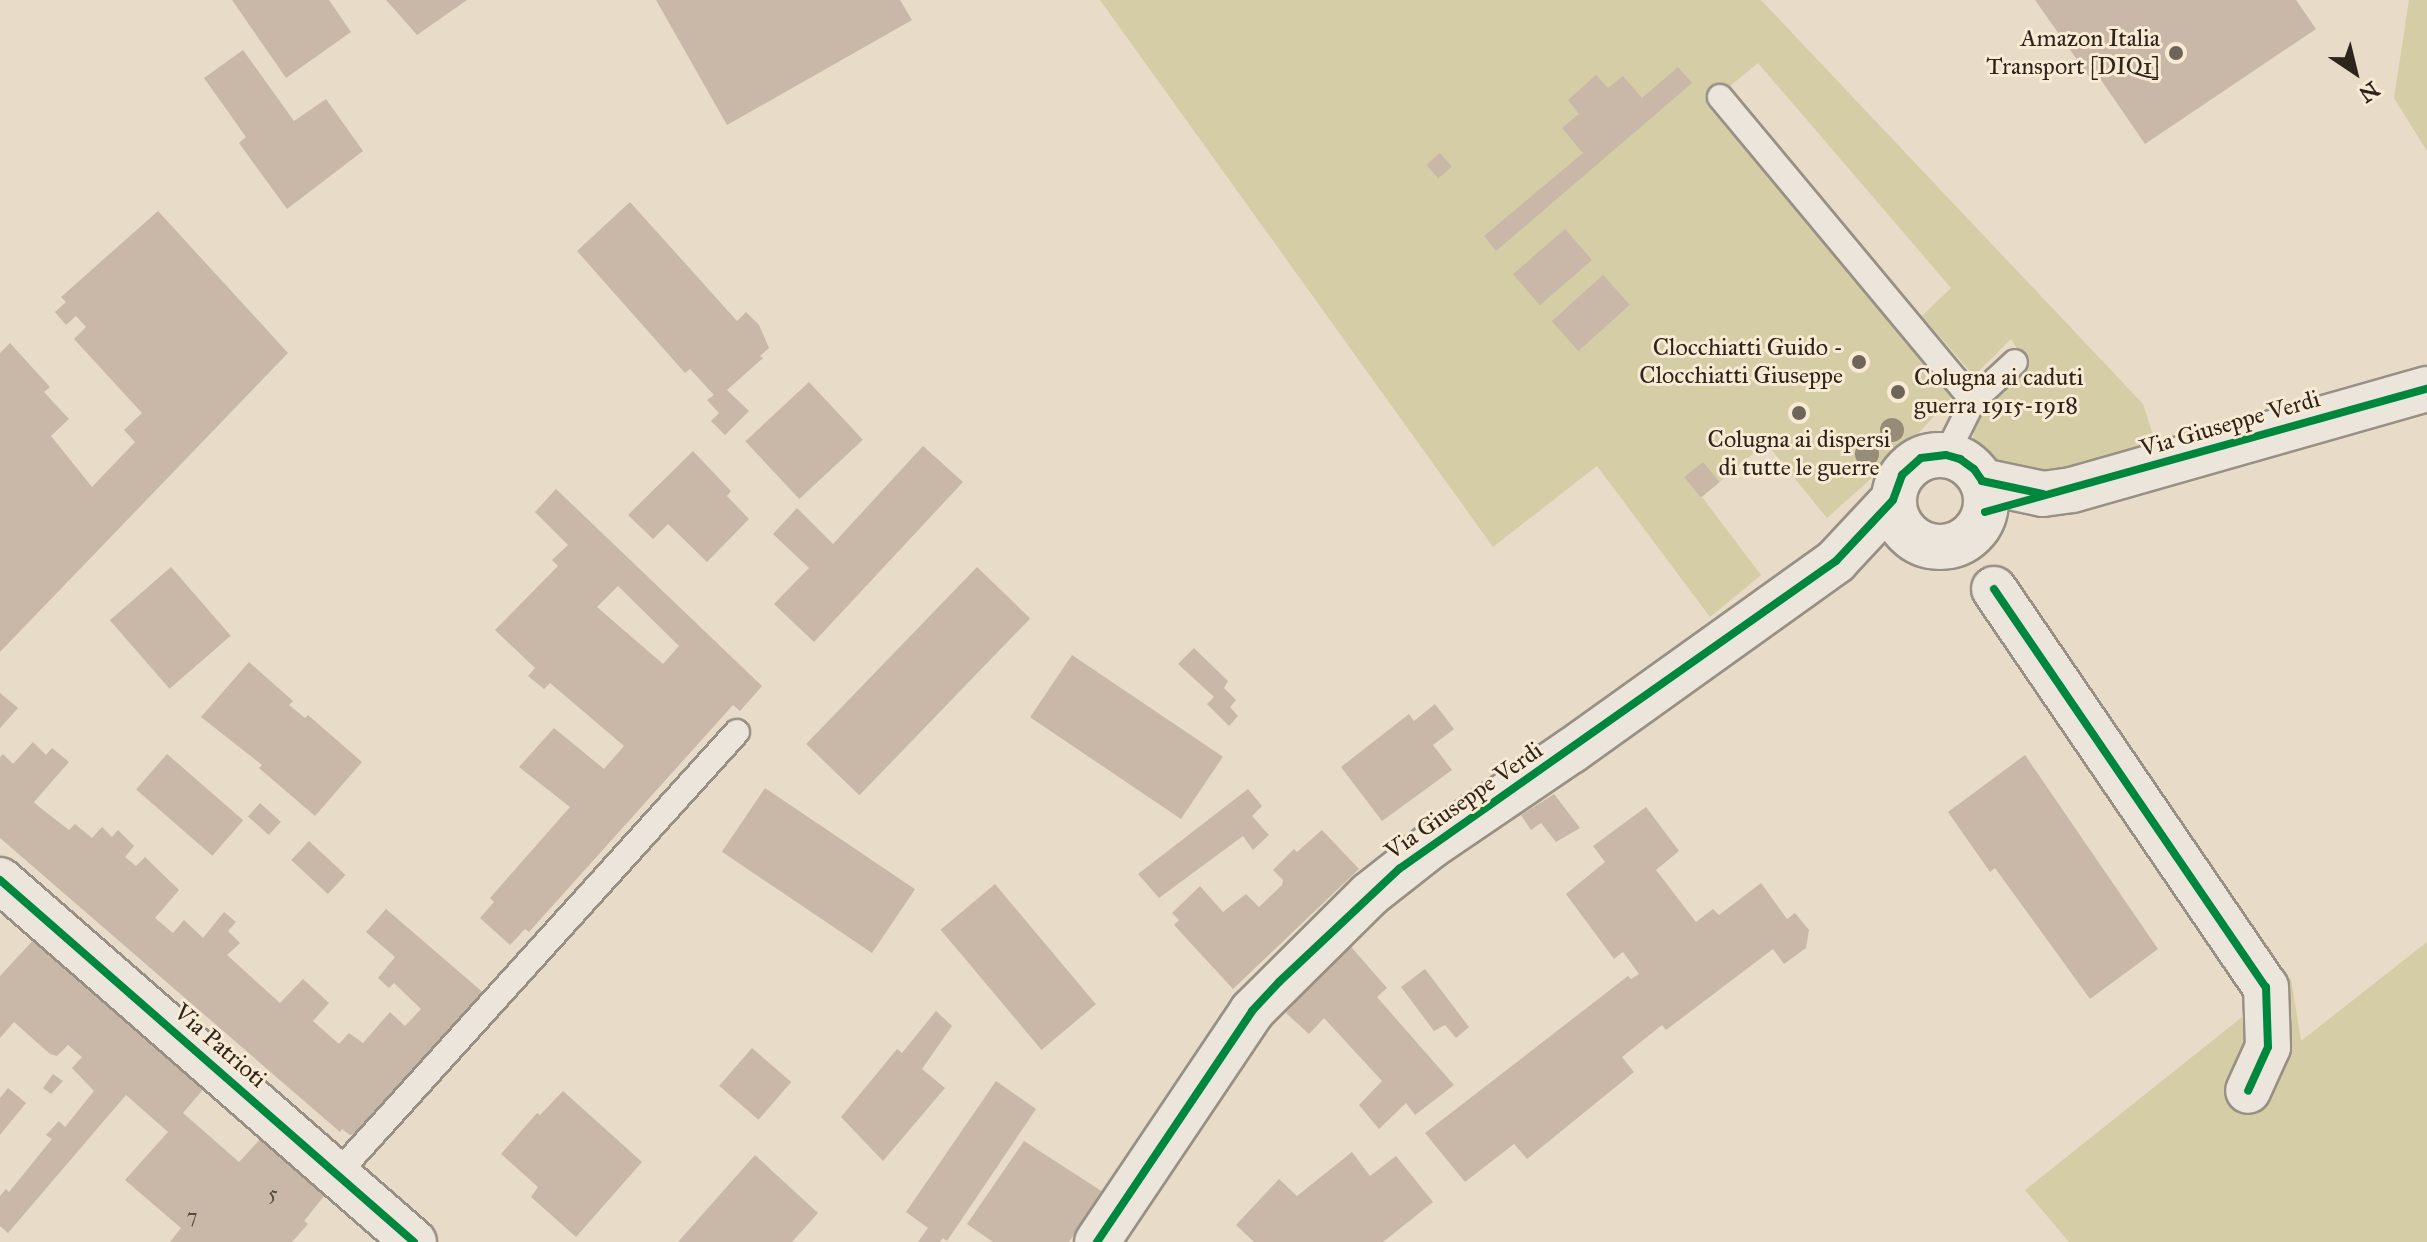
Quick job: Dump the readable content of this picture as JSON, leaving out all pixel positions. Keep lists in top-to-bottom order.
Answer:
{
  "streets": {
    "street": ["Via Giuseppe Verdi", "Via Patrioti"]
  },
  "places": [
    "Amazon Italia Transport [DIQ1]",
    "Clocchiatti Guido - Clocchiatti Giuseppe",
    "Colugna ai caduti guerra 1915-1918",
    "Colugna ai dispersi di tutte le guerre"
  ],
  "house_numbers": ["5", "7"],
  "north": "bottom right"
}
